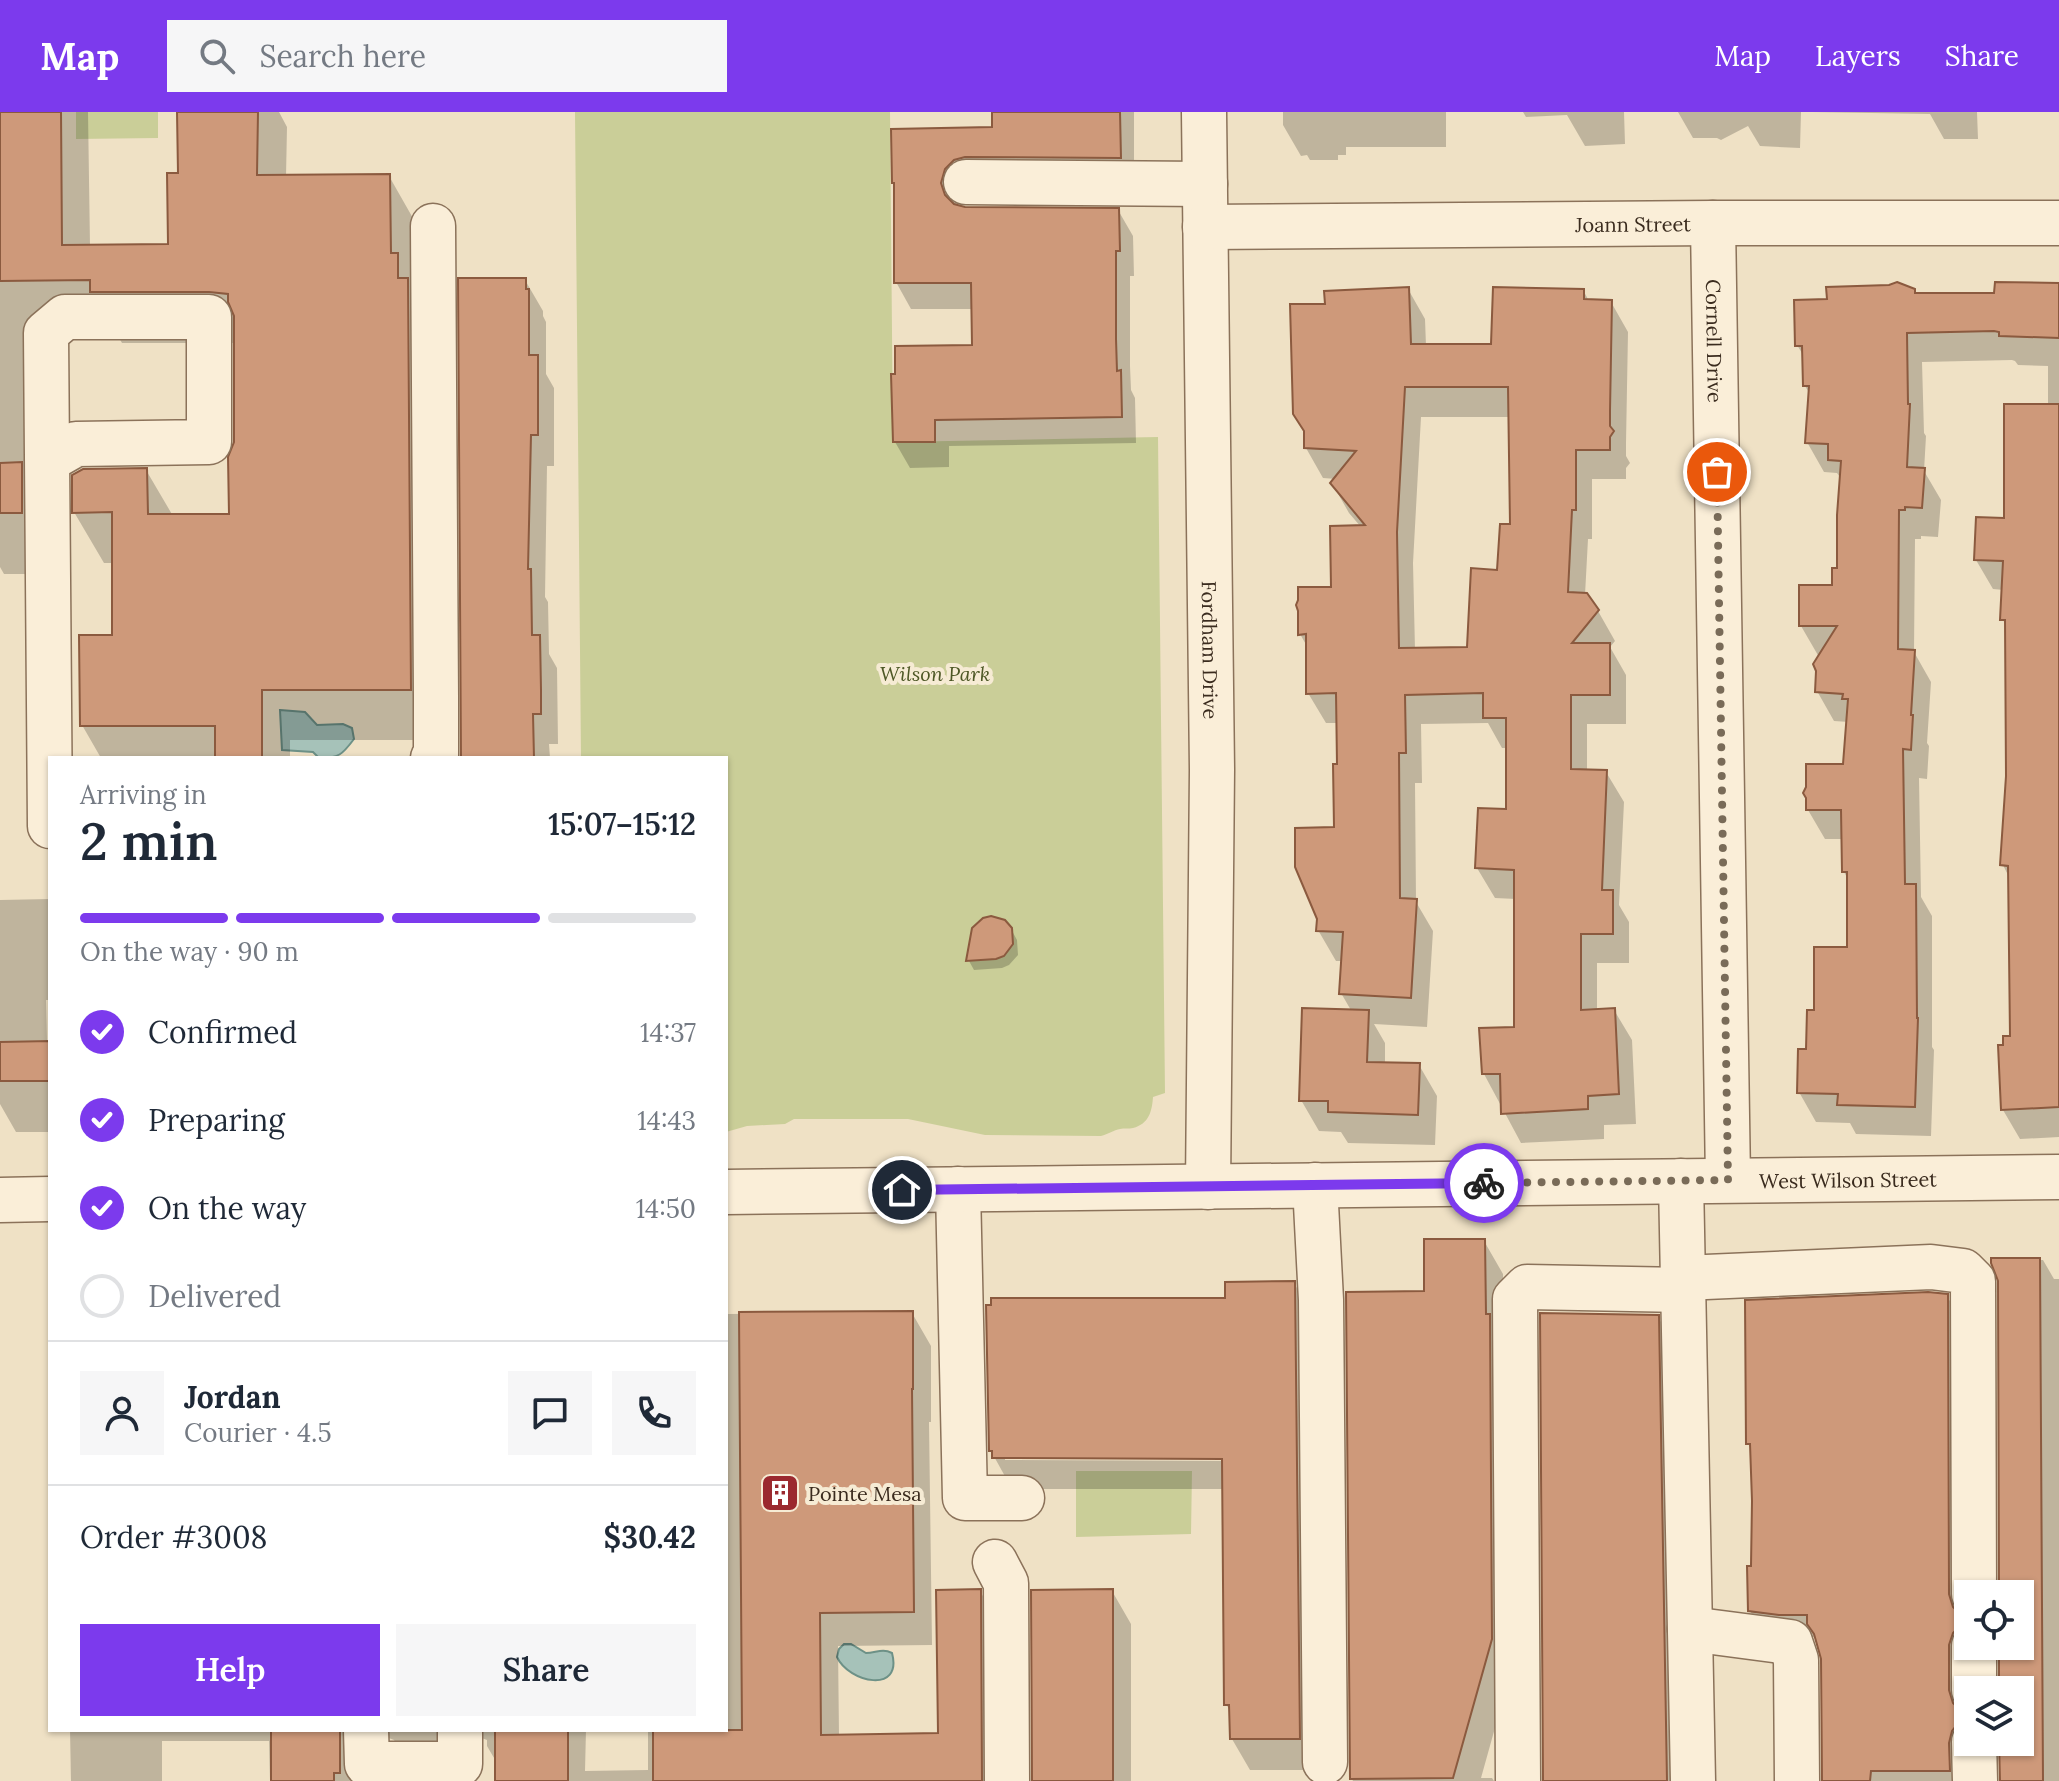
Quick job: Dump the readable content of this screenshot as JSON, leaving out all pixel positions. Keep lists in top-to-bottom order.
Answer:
{
  "streets": {
    "street": [
      "Joann Street",
      "Cornell Drive",
      "Fordham Drive",
      "West Wilson Street"
    ]
  },
  "crossings": [
    ["Joann Street", "Cornell Drive"],
    ["Joann Street", "Fordham Drive"],
    ["Cornell Drive", "West Wilson Street"],
    ["Fordham Drive", "West Wilson Street"]
  ],
  "parks": ["Wilson Park"],
  "places": {
    "building": ["Pointe Mesa"]
  },
  "page": {
    "header": "Map",
    "search": "Search here",
    "nav": ["Map", "Layers", "Share"],
    "heading": ["2 min", "Arriving in", "15:07–15:12"],
    "panel": [
      "Jordan",
      "Courier · 4.5",
      "Order #3008",
      "$30.42"
    ],
    "bar": "On the way · 90 m",
    "list": [
      ["Confirmed", "14:37"],
      ["Preparing", "14:43"],
      ["On the way", "14:50"],
      "Delivered"
    ],
    "buttons": ["Help", "Share"]
  }
}
